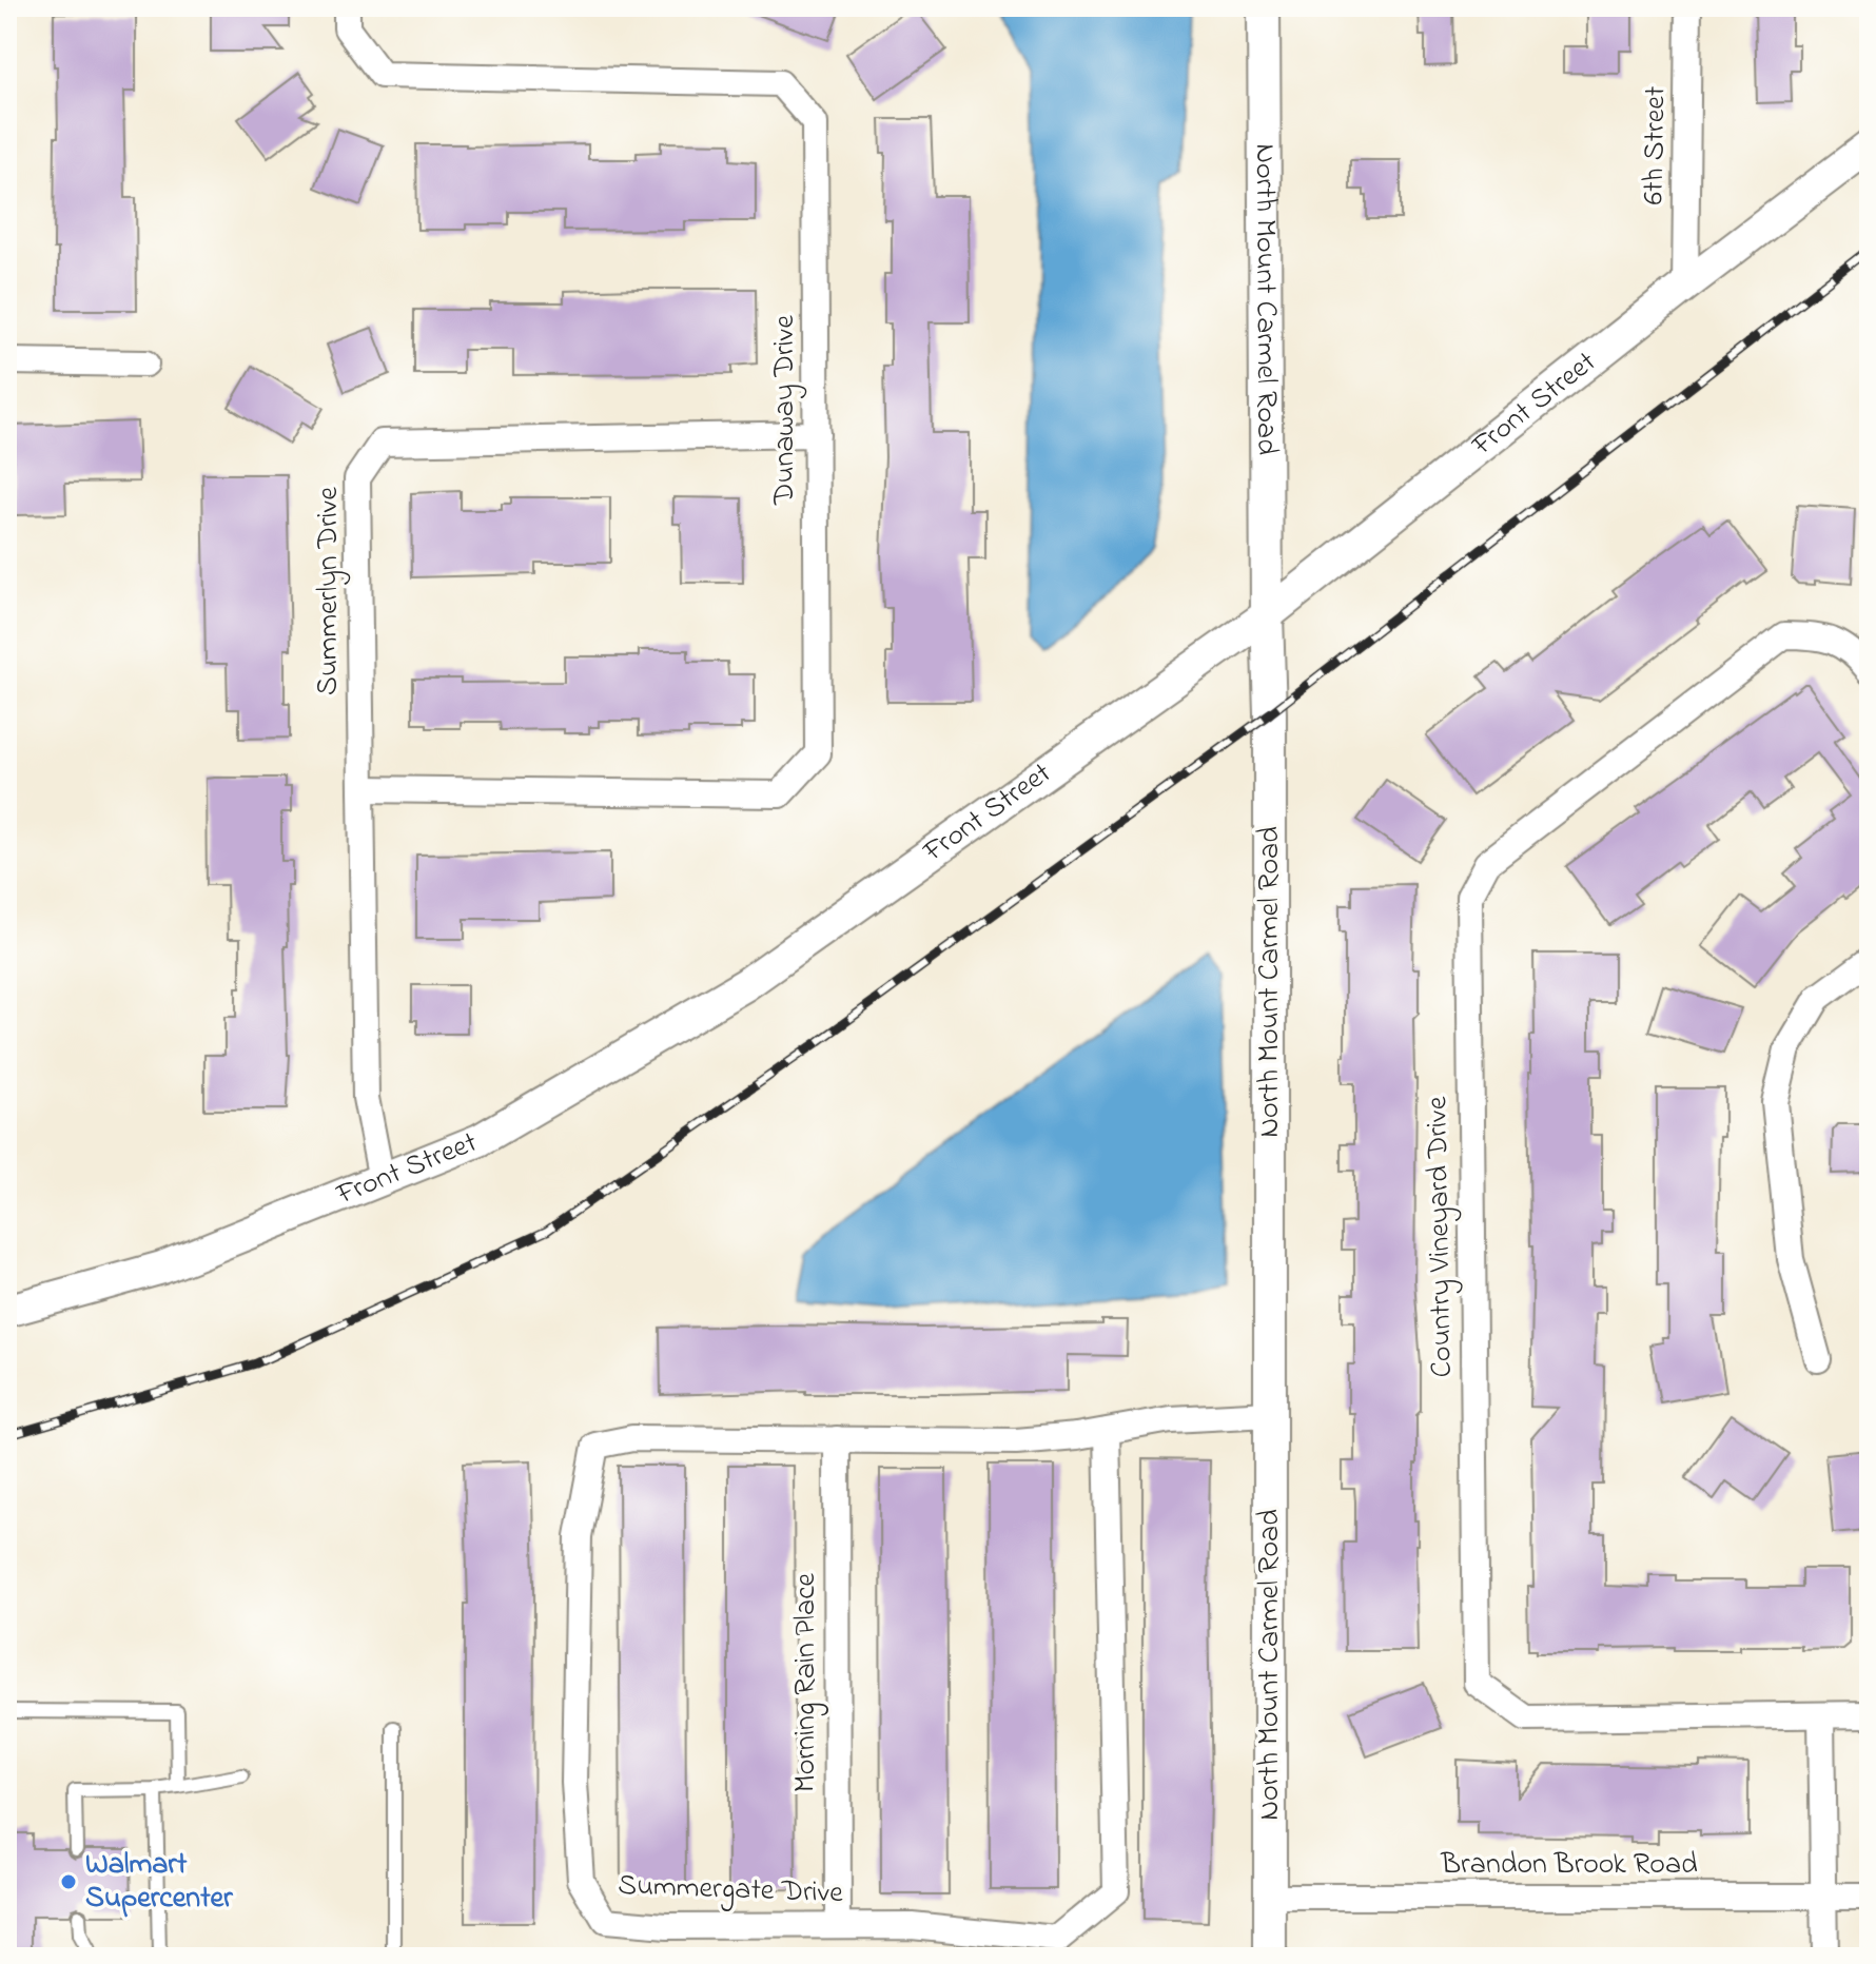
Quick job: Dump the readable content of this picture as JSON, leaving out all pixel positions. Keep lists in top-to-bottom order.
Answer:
{
  "streets": {
    "street": [
      "6th Street",
      "North Mount Carmel Road",
      "Front Street",
      "Dunaway Drive",
      "Summerlyn Drive",
      "Country Vineyard Drive",
      "Morning Rain Place",
      "Brandon Brook Road",
      "Summergate Drive"
    ]
  },
  "crossings": [
    ["6th Street", "Front Street"],
    ["North Mount Carmel Road", "Front Street"],
    ["North Mount Carmel Road", "Brandon Brook Road"],
    ["North Mount Carmel Road", "Summergate Drive"],
    ["Front Street", "Summerlyn Drive"],
    ["Dunaway Drive", "Summerlyn Drive"],
    ["Morning Rain Place", "Summergate Drive"]
  ],
  "places": ["Walmart Supercenter"]
}
